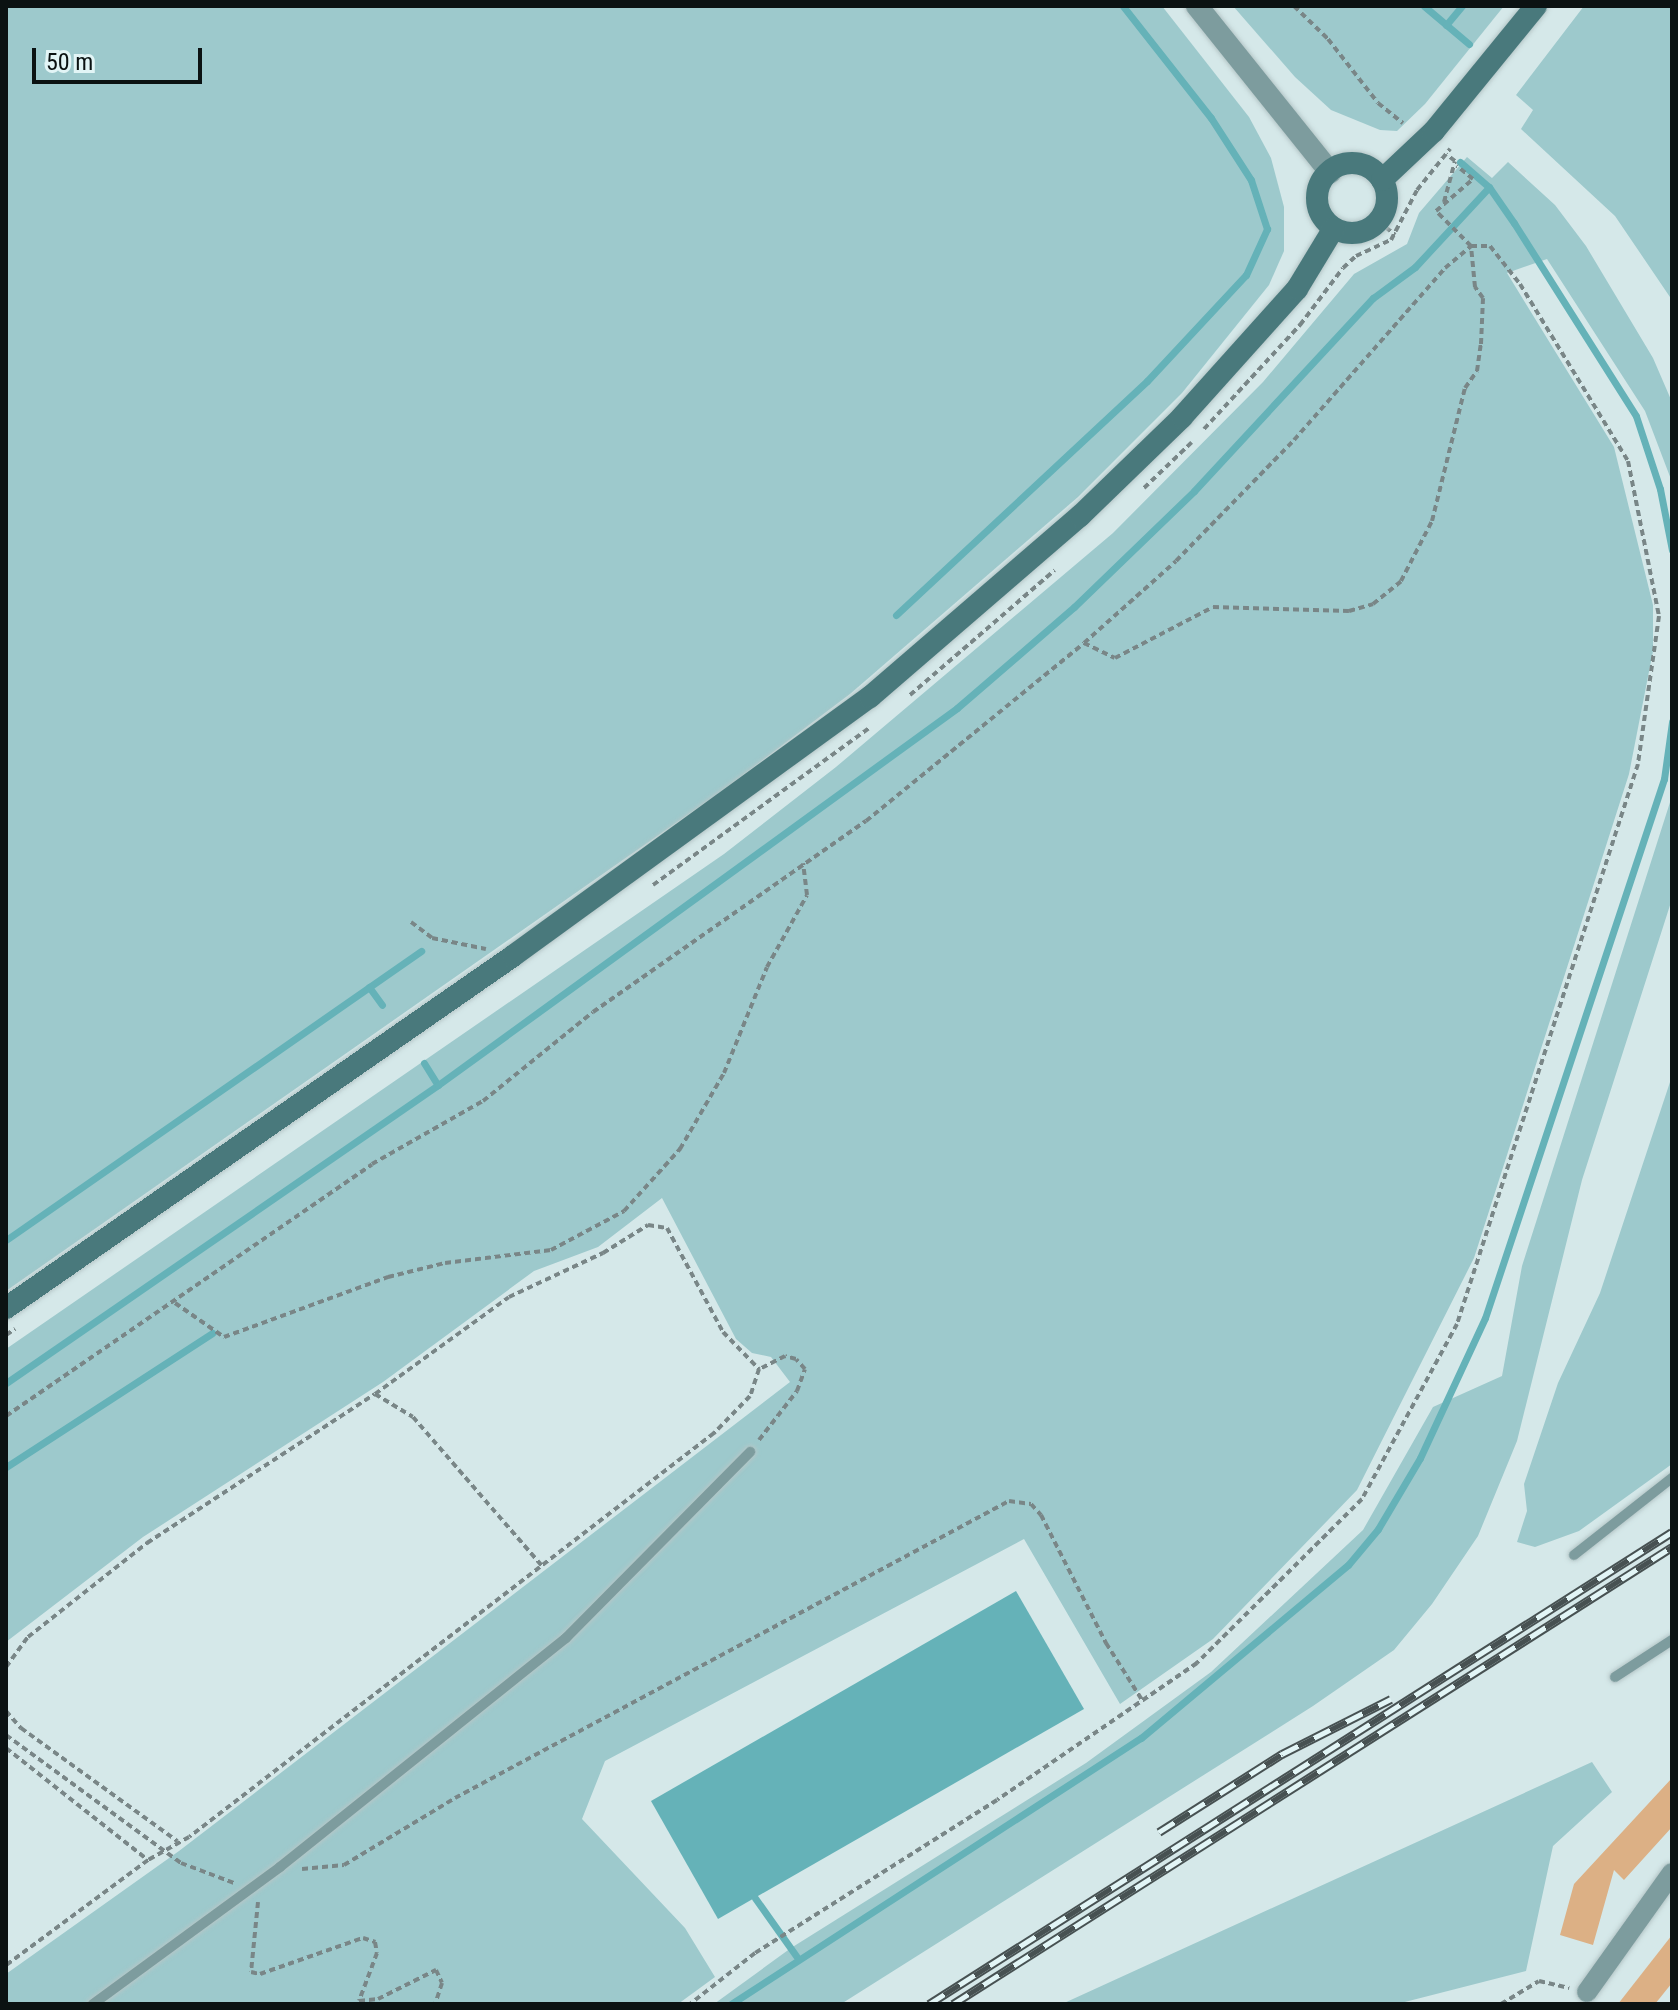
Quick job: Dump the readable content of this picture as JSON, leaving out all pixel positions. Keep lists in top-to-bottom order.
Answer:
{
  "scale_bar": "50 m"
}
